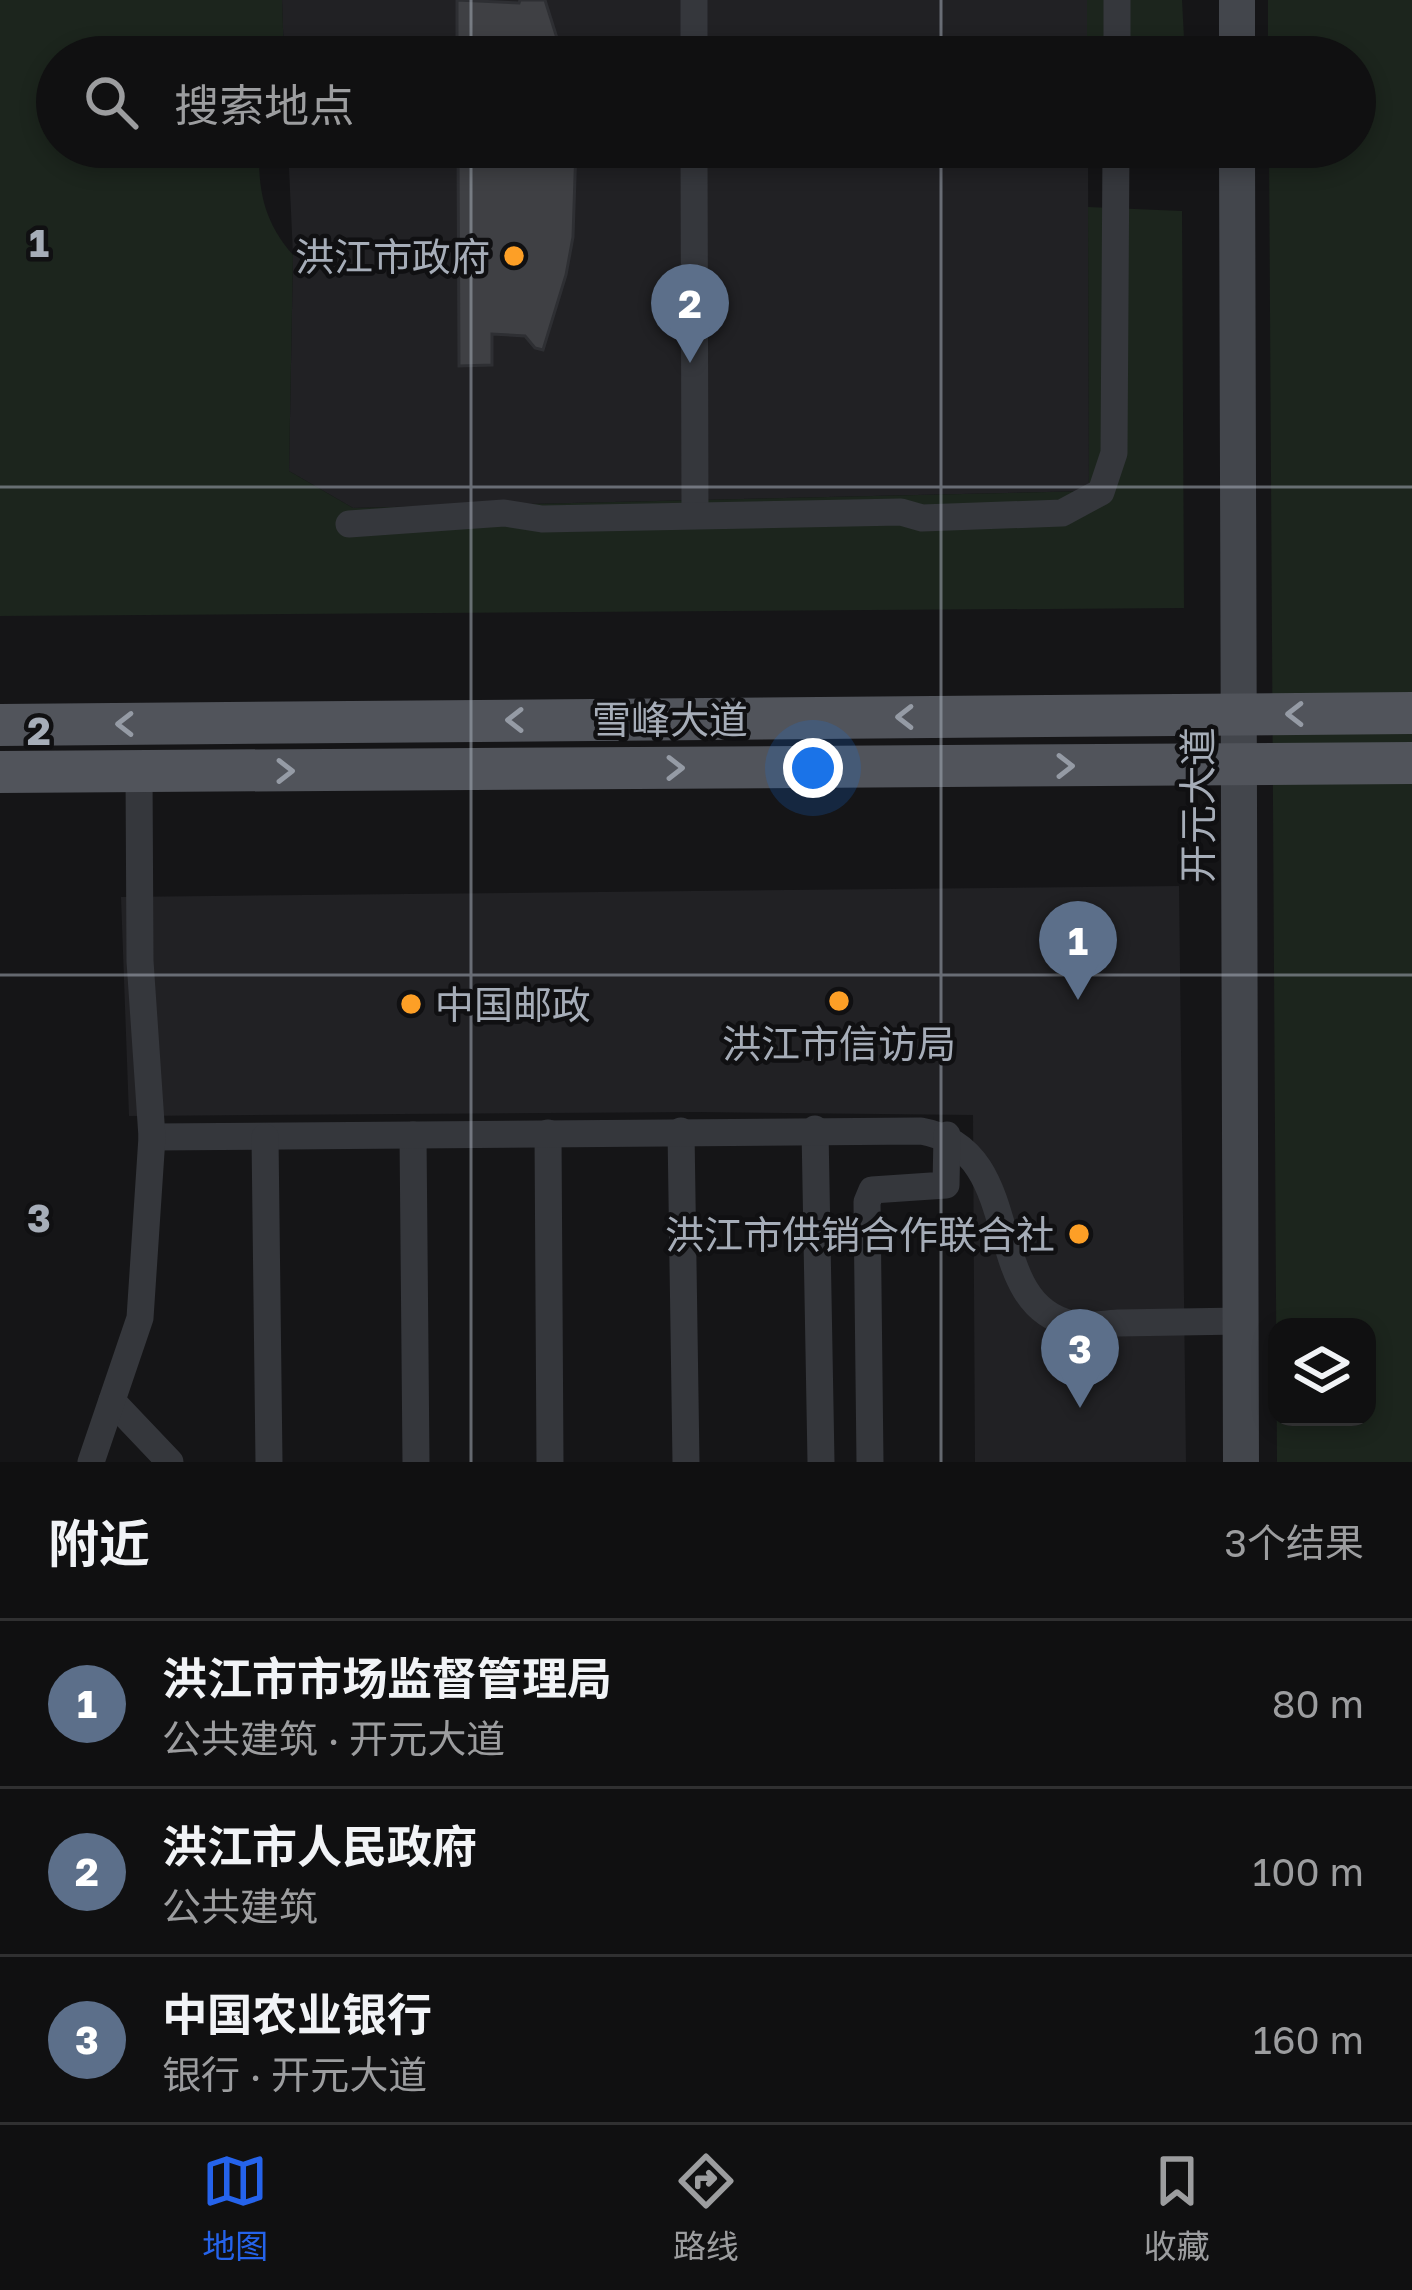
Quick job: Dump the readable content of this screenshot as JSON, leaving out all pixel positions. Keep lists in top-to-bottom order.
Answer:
{
  "streets": {
    "main road": ["雪峰大道"],
    "street": ["开元大道"]
  },
  "crossings": [
    ["雪峰大道", "开元大道"]
  ],
  "places": [
    "洪江市政府",
    "洪江市信访局",
    "中国邮政",
    "洪江市供销合作联合社"
  ],
  "page": {
    "search": "搜索地点",
    "pins": ["2", "1", "3"],
    "heading": ["附近", "3个结果"],
    "list": [
      {
        "mark": "1",
        "name": "洪江市市场监督管理局",
        "note": "公共建筑 · 开元大道",
        "value": "80 m"
      },
      {
        "mark": "2",
        "name": "洪江市人民政府",
        "note": "公共建筑",
        "value": "100 m"
      },
      {
        "mark": "3",
        "name": "中国农业银行",
        "note": "银行 · 开元大道",
        "value": "160 m"
      }
    ],
    "nav": ["地图", "路线", "收藏"]
  },
  "grid": {
    "rows": ["1", "2", "3"]
  }
}
